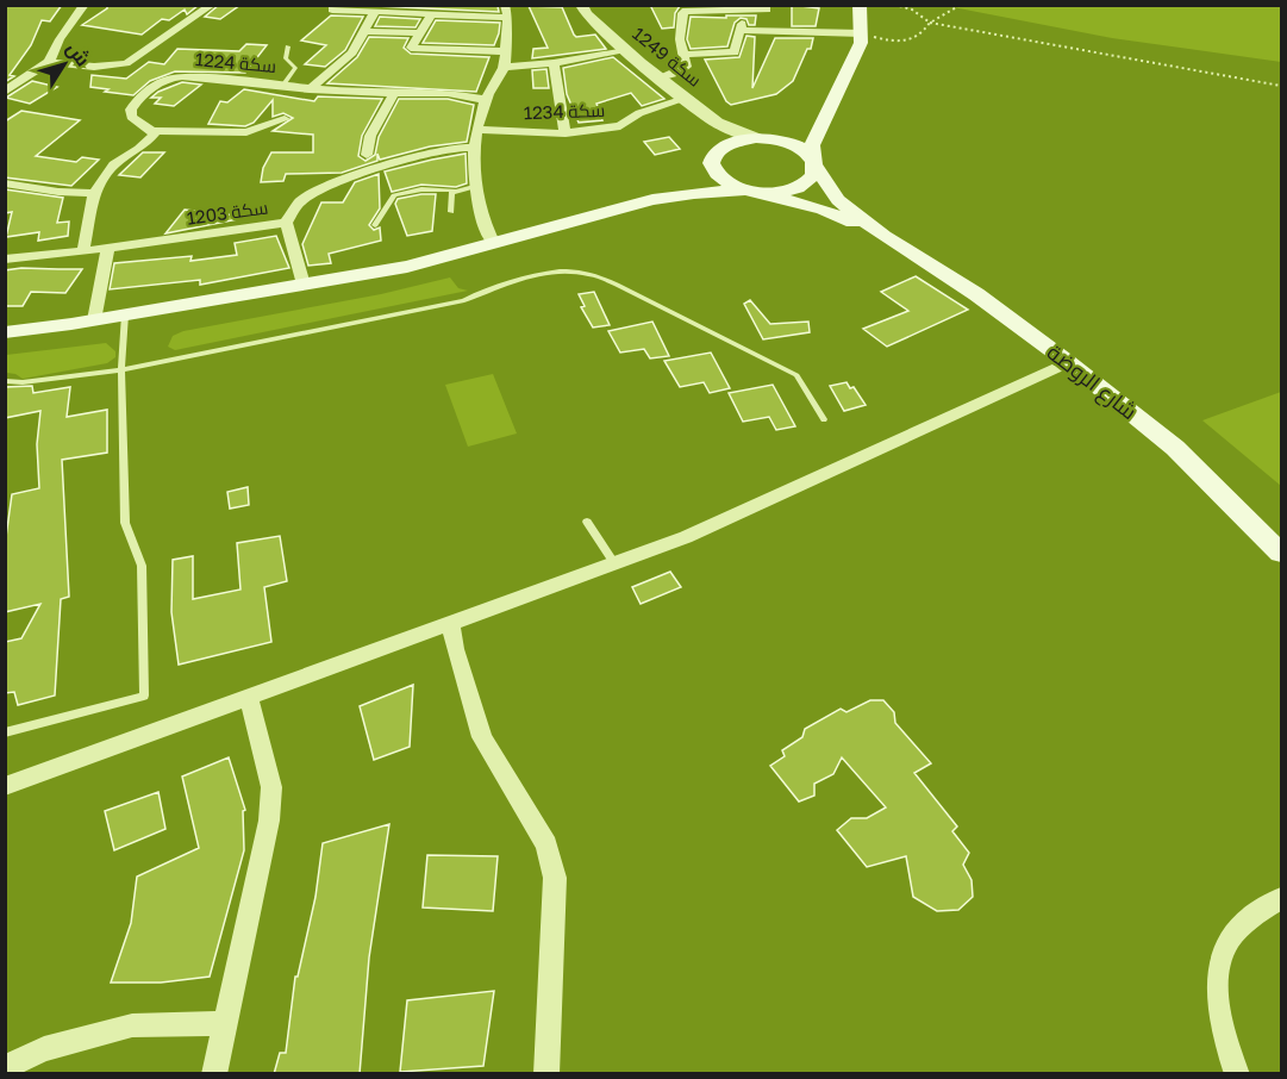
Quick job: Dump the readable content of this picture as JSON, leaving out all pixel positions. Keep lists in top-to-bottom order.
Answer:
{
  "streets": {
    "main road": ["شارع الروضة"],
    "street": [
      "سكة 1249",
      "سكة 1224",
      "سكة 1234",
      "سكة 1203"
    ]
  },
  "crossings": [
    ["سكة 1249", "سكة 1234"]
  ],
  "north": "top right"
}
